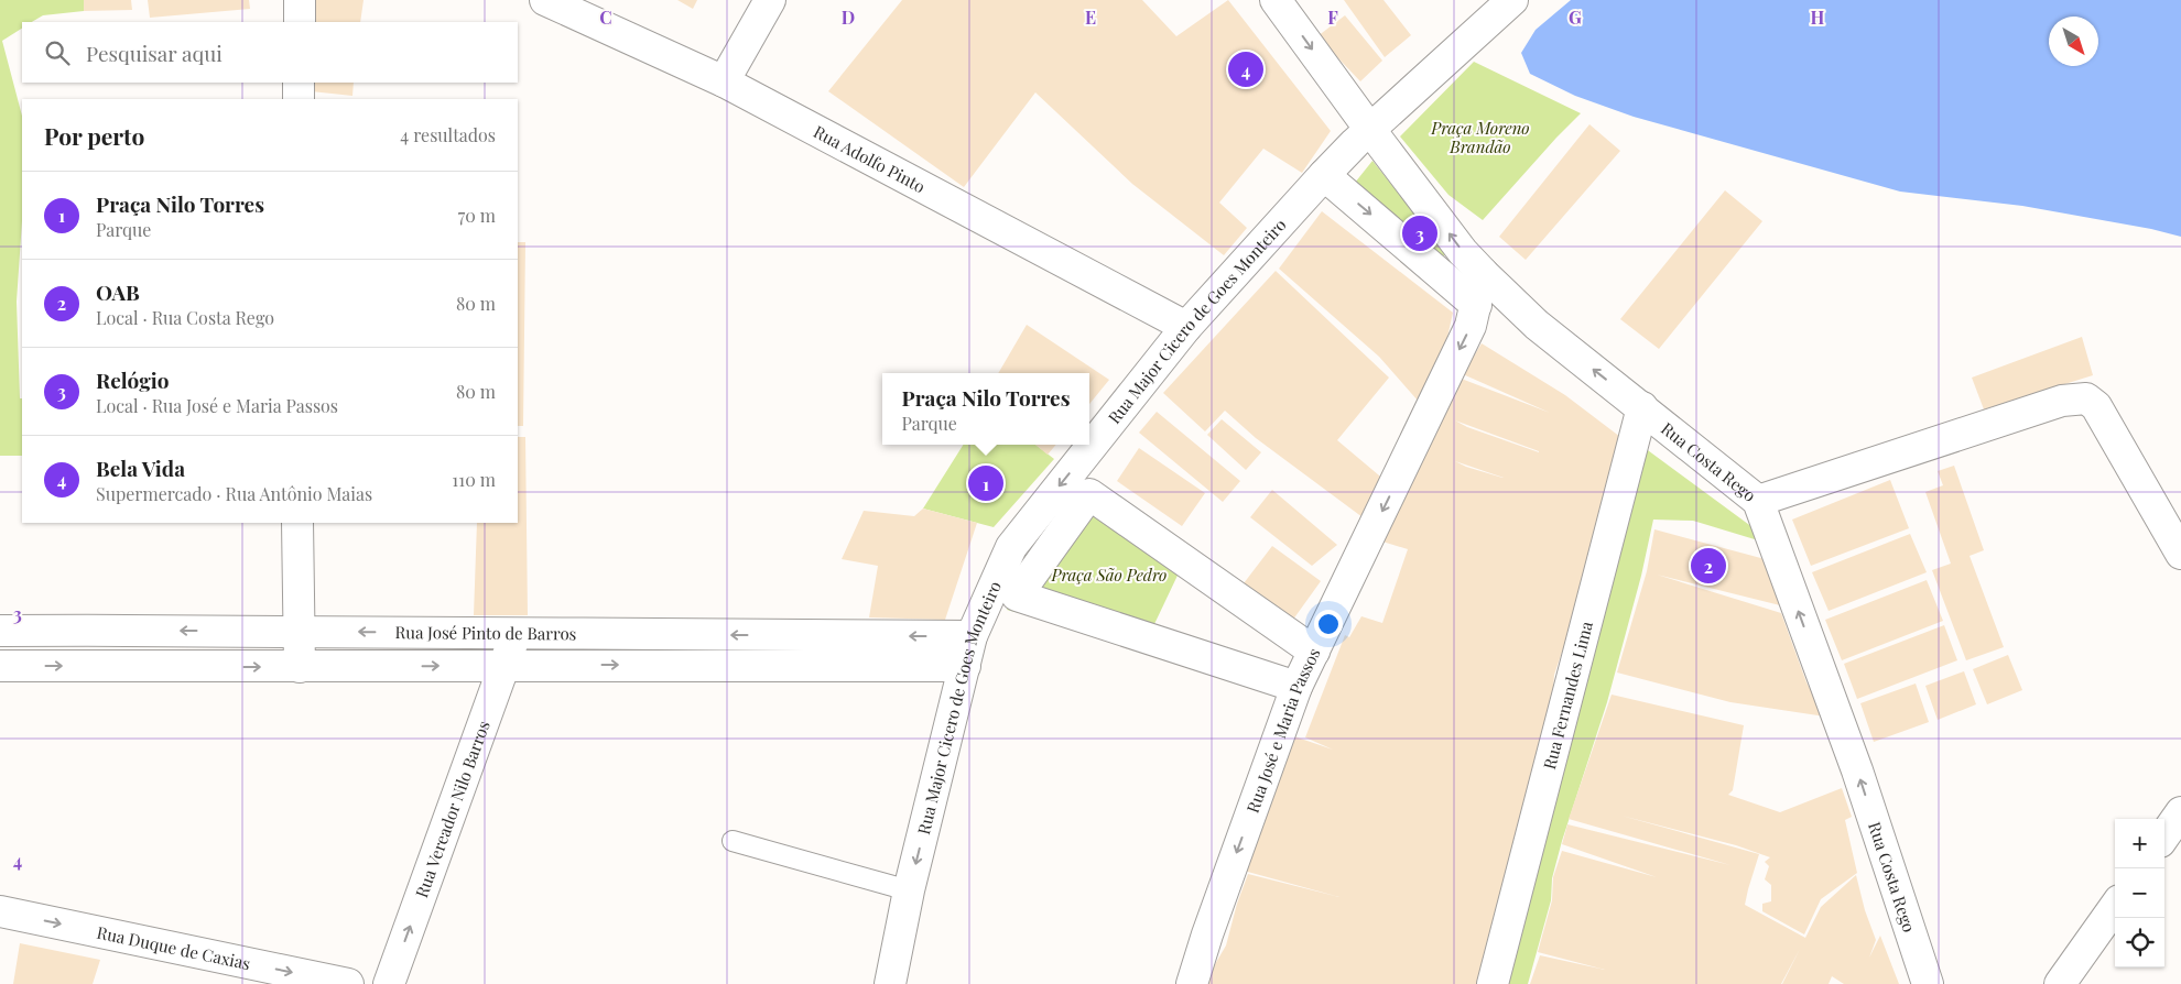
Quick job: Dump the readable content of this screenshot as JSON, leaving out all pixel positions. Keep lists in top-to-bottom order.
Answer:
{
  "streets": {
    "street": [
      "Rua Adolfo Pinto",
      "Rua Major Cicero de Goes Monteiro",
      "Rua Costa Rego",
      "Rua José Pinto de Barros",
      "Rua Fernandes Lima",
      "Rua José e Maria Passos",
      "Rua Vereador Nilo Barros",
      "Rua Duque de Caxias"
    ]
  },
  "crossings": [
    ["Rua Adolfo Pinto", "Rua Major Cicero de Goes Monteiro"],
    ["Rua Major Cicero de Goes Monteiro", "Rua Costa Rego"],
    ["Rua Major Cicero de Goes Monteiro", "Rua José Pinto de Barros"],
    ["Rua Costa Rego", "Rua Fernandes Lima"],
    ["Rua Costa Rego", "Rua José e Maria Passos"],
    ["Rua José Pinto de Barros", "Rua Vereador Nilo Barros"]
  ],
  "one_way": [
    "Rua Major Cicero de Goes Monteiro",
    "Rua José e Maria Passos",
    "Rua Vereador Nilo Barros",
    "Rua Duque de Caxias"
  ],
  "parks": ["Praça Moreno Brandão", "Praça São Pedro"],
  "north": "bottom right",
  "page": {
    "search": "Pesquisar aqui",
    "pins": [
      "4",
      "3",
      "1",
      "2"
    ],
    "heading": ["Por perto", "4 resultados"],
    "list": [
      {
        "mark": "1",
        "name": "Praça Nilo Torres",
        "note": "Parque",
        "value": "70 m"
      },
      {
        "mark": "2",
        "name": "OAB",
        "note": "Local · Rua Costa Rego",
        "value": "80 m"
      },
      {
        "mark": "3",
        "name": "Relógio",
        "note": "Local · Rua José e Maria Passos",
        "value": "80 m"
      },
      {
        "mark": "4",
        "name": "Bela Vida",
        "note": "Supermercado · Rua Antônio Maias",
        "value": "110 m"
      }
    ],
    "popup": ["Praça Nilo Torres", "Parque"],
    "map_buttons": ["+", "−"]
  },
  "grid": {
    "columns": [
      "C",
      "D",
      "E",
      "F",
      "G",
      "H"
    ],
    "rows": ["3", "4"]
  }
}
